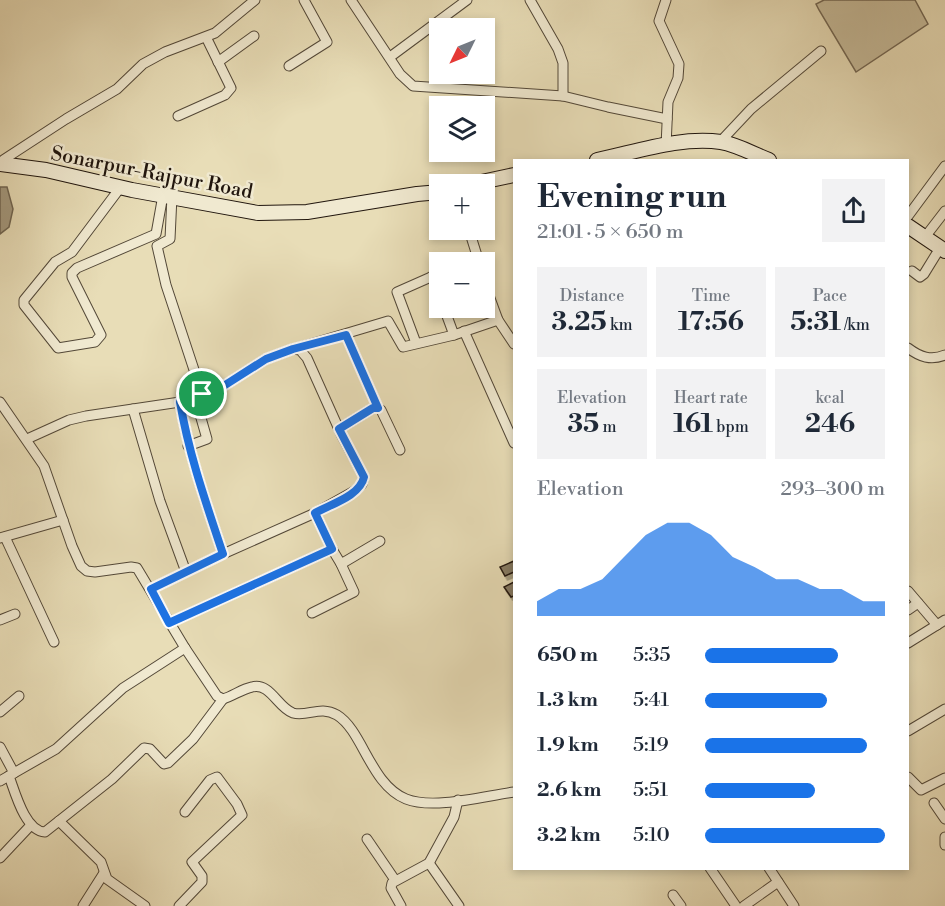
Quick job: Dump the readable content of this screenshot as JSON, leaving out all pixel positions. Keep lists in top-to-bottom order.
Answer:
{
  "streets": {
    "main road": ["Sonarpur-Rajpur Road"]
  },
  "north": "bottom left",
  "page": {
    "map_buttons": ["+", "−"],
    "heading": ["Evening run", "21:01 · 5 × 650 m"],
    "stats": [
      ["Distance", "3.25 km"],
      ["Time", "17:56"],
      ["Pace", "5:31 /km"],
      ["Elevation", "35 m"],
      ["Heart rate", "161 bpm"],
      ["kcal", "246"]
    ],
    "chart": ["Elevation", "293–300 m"],
    "list": [
      {
        "name": "650 m",
        "note": "5:35"
      },
      {
        "name": "1.3 km",
        "note": "5:41"
      },
      {
        "name": "1.9 km",
        "note": "5:19"
      },
      {
        "name": "2.6 km",
        "note": "5:51"
      },
      {
        "name": "3.2 km",
        "note": "5:10"
      }
    ]
  }
}
